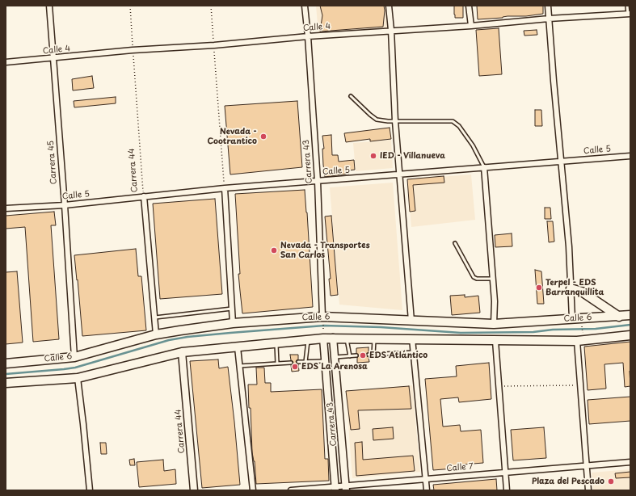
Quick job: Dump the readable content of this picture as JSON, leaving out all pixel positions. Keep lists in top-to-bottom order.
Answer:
{
  "streets": {
    "main road": ["Calle 6"],
    "street": [
      "Calle 4",
      "Calle 5",
      "Carrera 43",
      "Carrera 45",
      "Carrera 44",
      "Calle 7"
    ]
  },
  "crossings": [
    ["Calle 4", "Carrera 43"],
    ["Calle 4", "Carrera 45"],
    ["Calle 4", "Carrera 44"],
    ["Calle 5", "Carrera 43"],
    ["Calle 5", "Carrera 45"],
    ["Calle 5", "Carrera 44"],
    ["Carrera 43", "Calle 6"],
    ["Carrera 43", "Calle 7"],
    ["Carrera 45", "Calle 6"],
    ["Carrera 44", "Calle 6"]
  ],
  "places": [
    "Nevada - Cootrantico",
    "IED - Villanueva",
    "Nevada - Transportes San Carlos",
    "Terpel - EDS Barranquillita",
    "EDS Atlántico",
    "EDS La Arenosa",
    "Plaza del Pescado"
  ]
}
